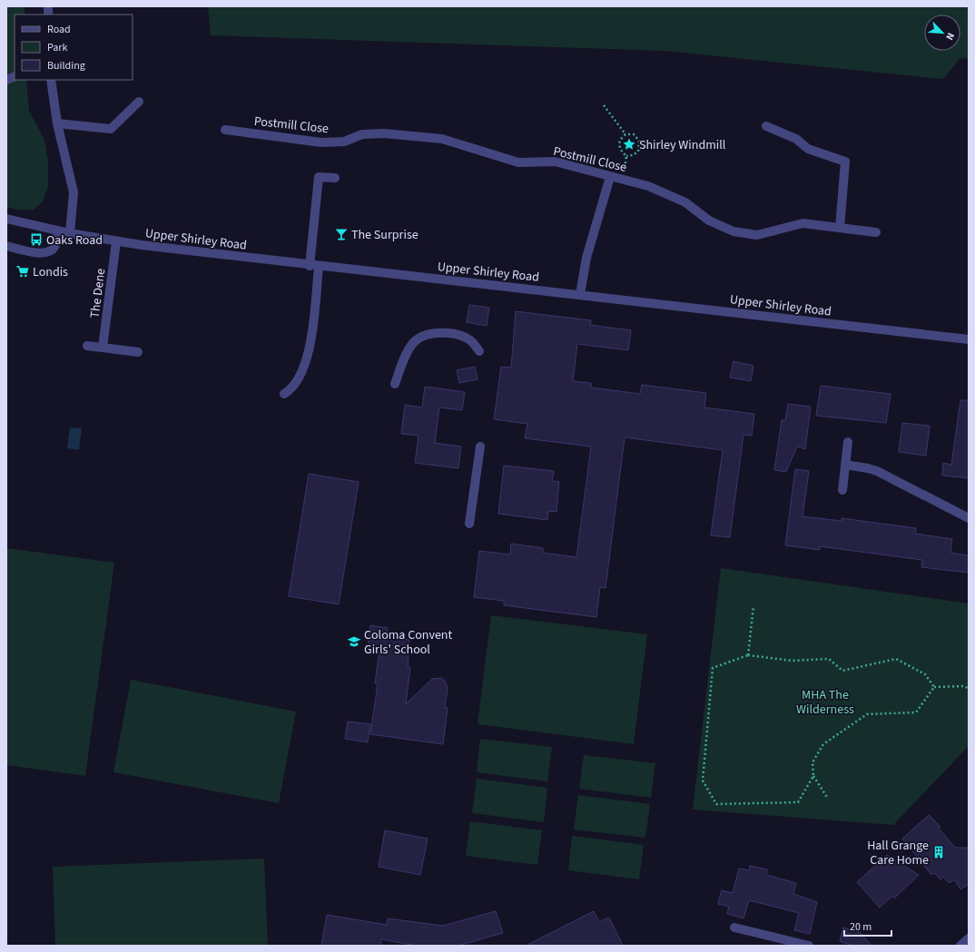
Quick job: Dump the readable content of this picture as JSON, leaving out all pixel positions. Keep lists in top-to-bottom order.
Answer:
{
  "streets": {
    "street": ["Postmill Close", "Upper Shirley Road", "The Dene"]
  },
  "crossings": [
    ["Upper Shirley Road", "The Dene"]
  ],
  "parks": ["MHA The Wilderness"],
  "places": {
    "place": ["Shirley Windmill"],
    "bar": ["The Surprise"],
    "bus stop": ["Oaks Road"],
    "supermarket": ["Londis"],
    "school or university": ["Coloma Convent Girls' School"],
    "building": ["Hall Grange Care Home"]
  },
  "legend": ["Road", "Park", "Building"],
  "scale_bar": "20 m",
  "north": "bottom right"
}
